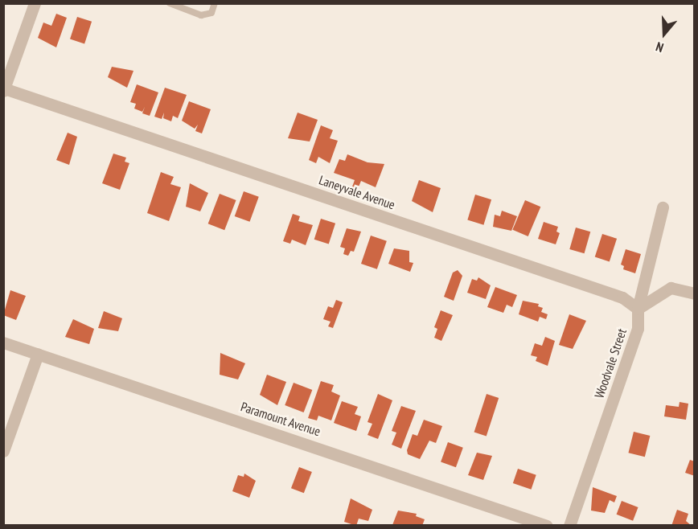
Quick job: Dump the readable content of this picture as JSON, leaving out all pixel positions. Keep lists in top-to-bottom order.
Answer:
{
  "streets": {
    "street": ["Laneyvale Avenue", "Woodvale Street", "Paramount Avenue"]
  },
  "crossings": [
    ["Laneyvale Avenue", "Woodvale Street"]
  ],
  "north": "bottom"
}
